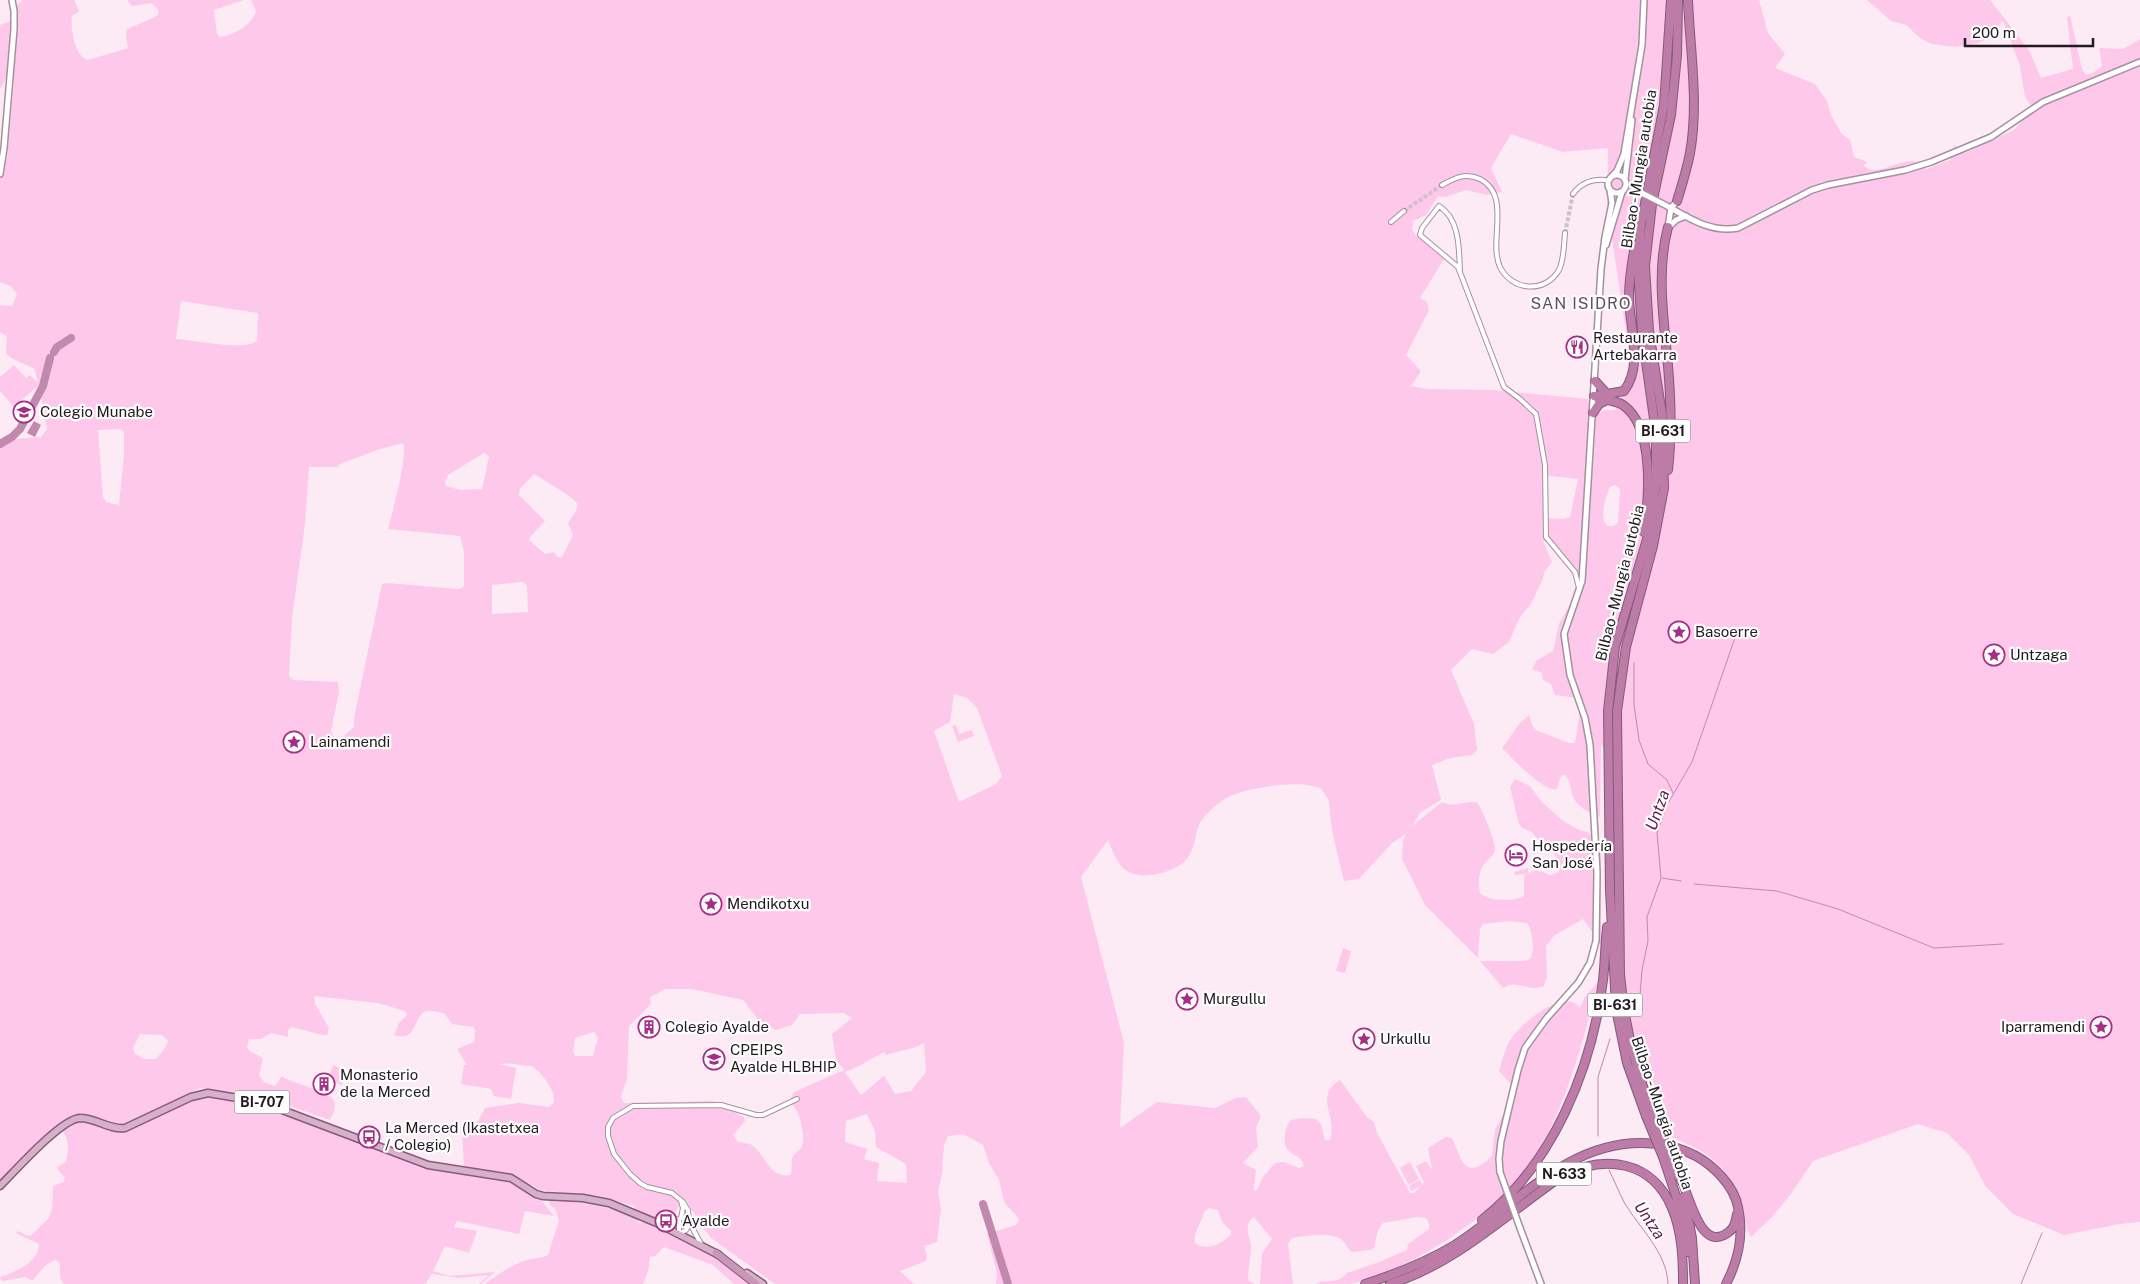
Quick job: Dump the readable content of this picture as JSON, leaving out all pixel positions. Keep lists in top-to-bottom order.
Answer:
{
  "streets": {
    "highway": ["Bilbao - Mungia autobia", "BI-631", "N-633"],
    "main road": ["BI-707"]
  },
  "districts": ["SAN ISIDRO"],
  "water": ["Untza"],
  "places": {
    "restaurant": ["Restaurante Artebakarra"],
    "school or university": ["Colegio Munabe", "CPEIPS Ayalde HLBHIP"],
    "place": [
      "Basoerre",
      "Untzaga",
      "Lainamendi",
      "Mendikotxu",
      "Murgullu",
      "Iparramendi",
      "Urkullu"
    ],
    "hotel": ["Hospedería San José"],
    "building": ["Colegio Ayalde", "Monasterio de la Merced"],
    "bus stop": ["La Merced (Ikastetxea / Colegio)", "Ayalde"]
  },
  "scale_bar": "200 m"
}
